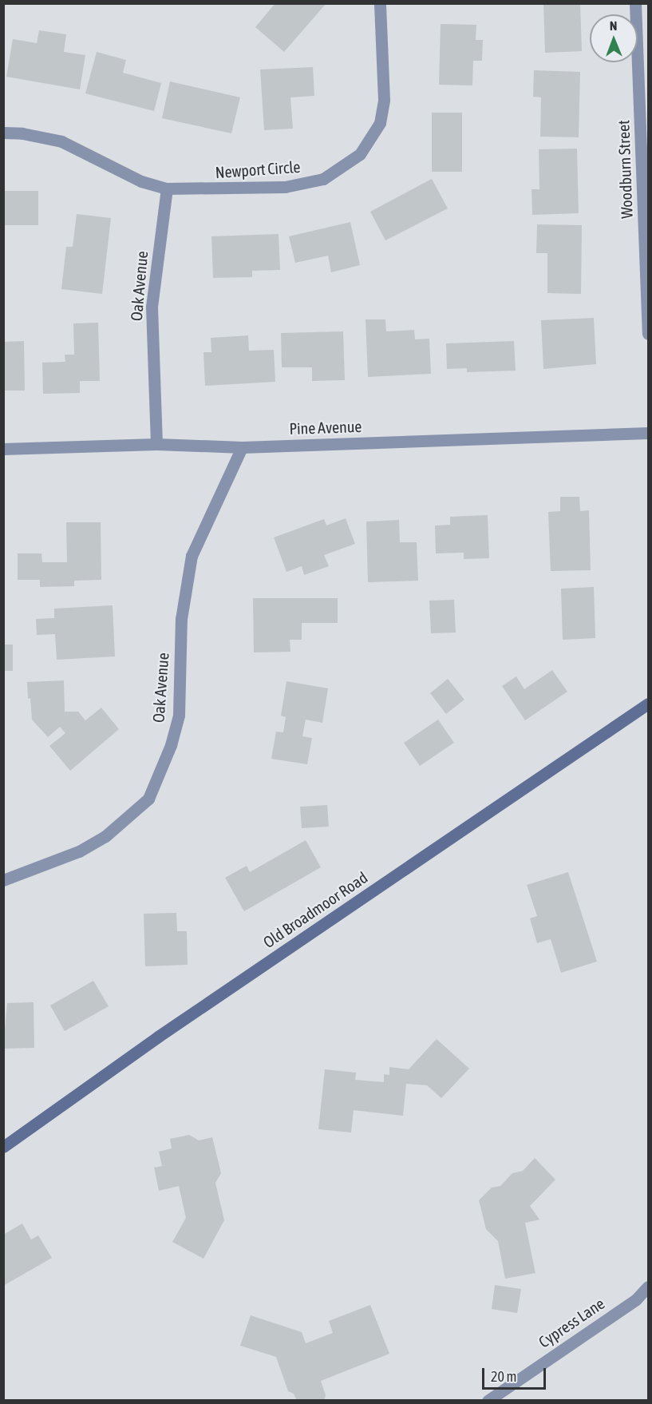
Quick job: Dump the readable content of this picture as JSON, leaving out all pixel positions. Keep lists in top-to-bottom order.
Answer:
{
  "streets": {
    "street": [
      "Newport Circle",
      "Woodburn Street",
      "Oak Avenue",
      "Pine Avenue",
      "Old Broadmoor Road",
      "Cypress Lane"
    ]
  },
  "crossings": [
    ["Newport Circle", "Oak Avenue"],
    ["Oak Avenue", "Pine Avenue"]
  ],
  "scale_bar": "20 m",
  "north": "top"
}
